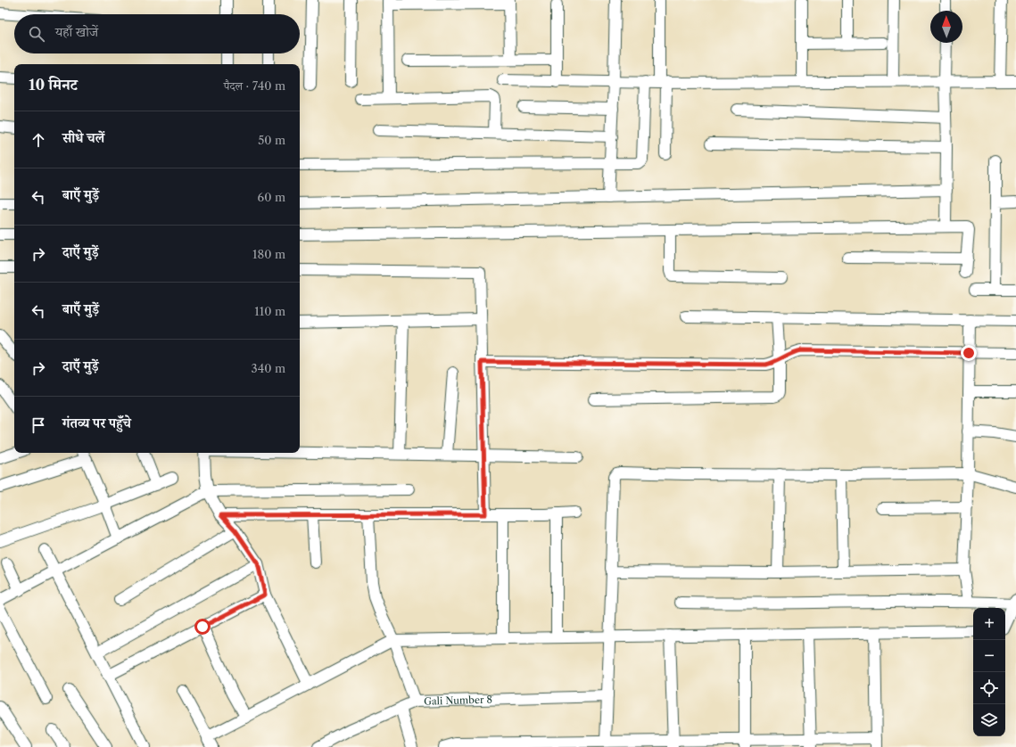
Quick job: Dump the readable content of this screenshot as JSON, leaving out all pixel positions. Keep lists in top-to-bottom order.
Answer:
{
  "streets": {
    "street": ["Gali Number 8"]
  },
  "north": "top",
  "page": {
    "search": "यहाँ खोजें",
    "heading": ["10 मिनट", "पैदल · 740 m"],
    "list": [
      ["सीधे चलें", "50 m"],
      ["बाएँ मुड़ें", "60 m"],
      ["दाएँ मुड़ें", "180 m"],
      ["बाएँ मुड़ें", "110 m"],
      ["दाएँ मुड़ें", "340 m"],
      "गंतव्य पर पहुँचे"
    ],
    "map_buttons": ["+", "−"]
  }
}
